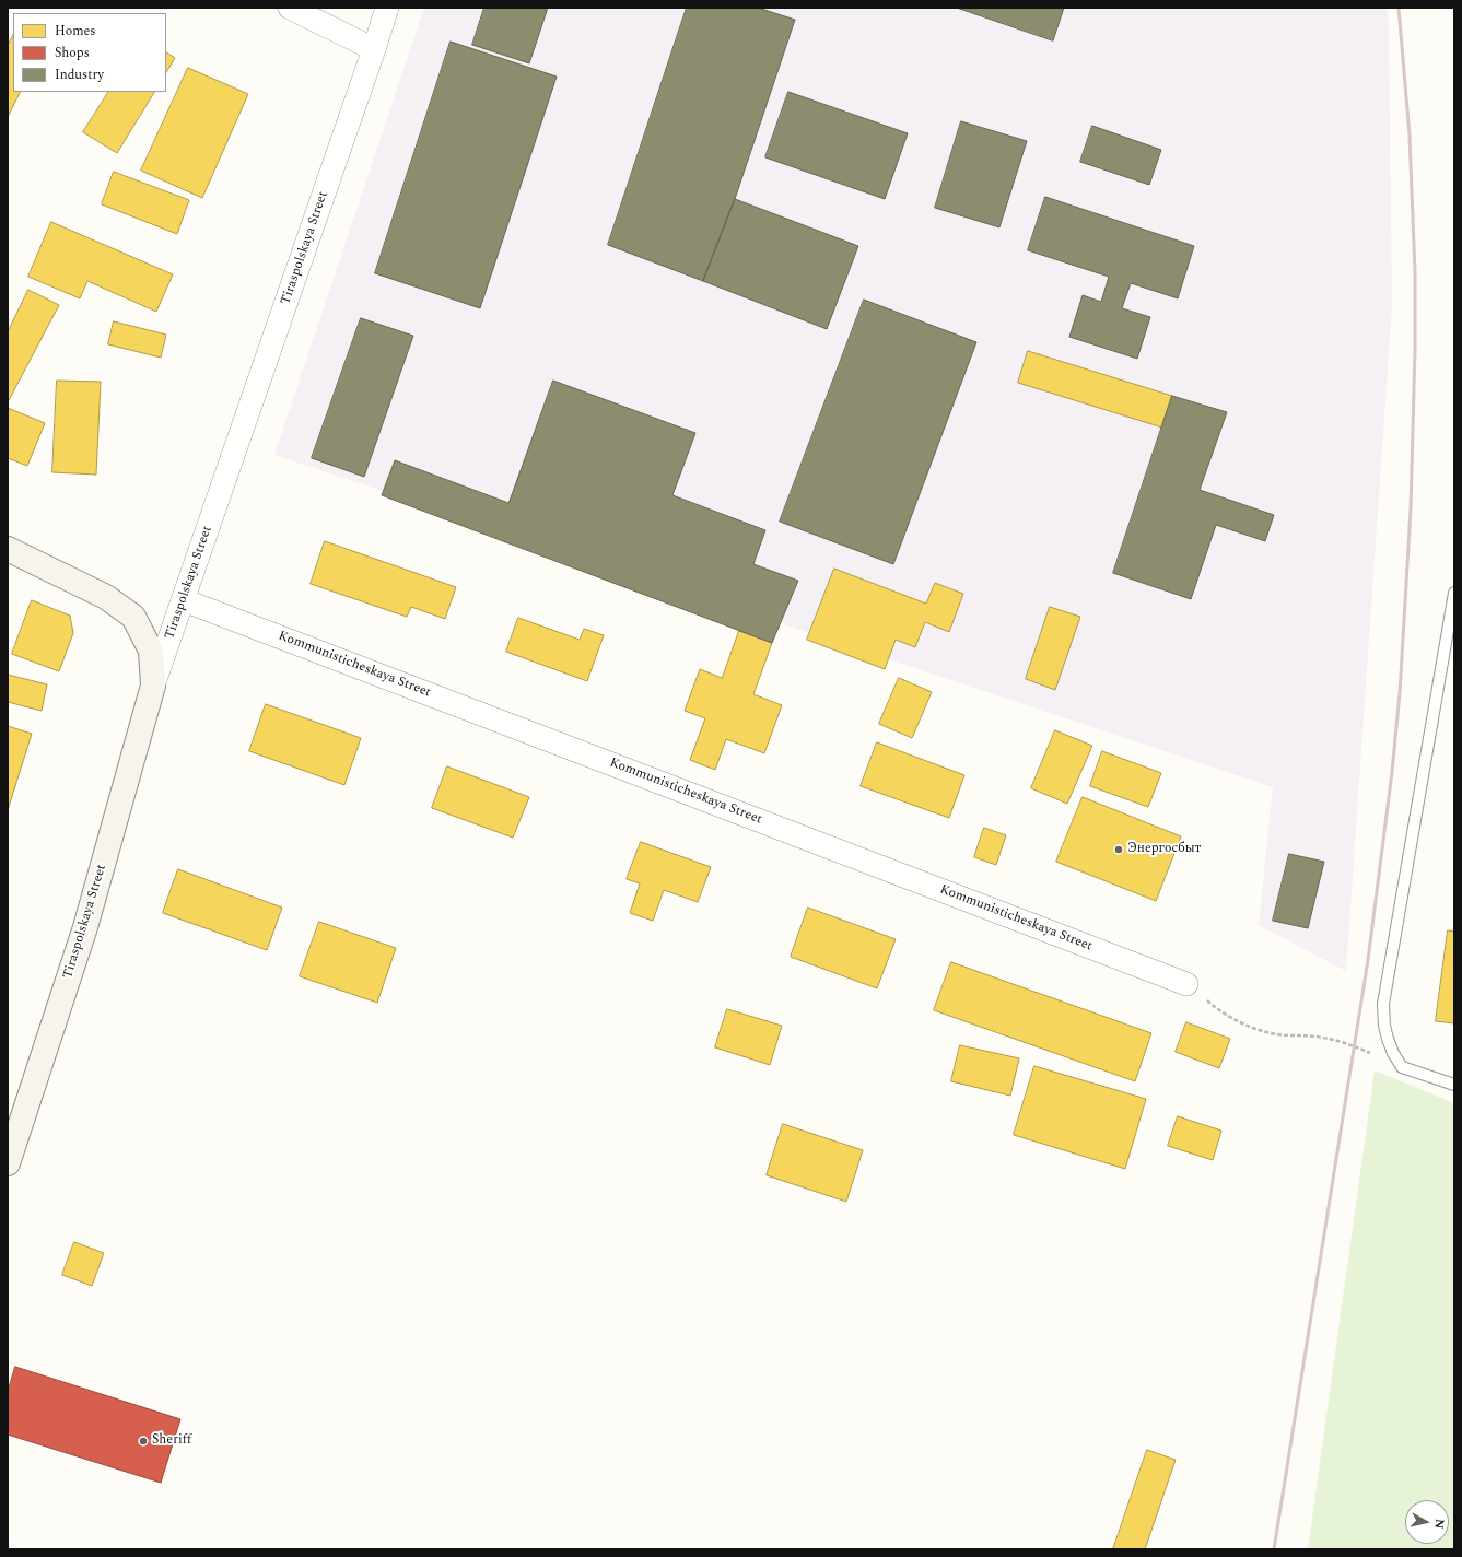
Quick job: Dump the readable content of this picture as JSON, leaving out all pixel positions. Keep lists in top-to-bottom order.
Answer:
{
  "streets": {
    "main road": ["Tiraspolskaya Street"],
    "street": ["Kommunisticheskaya Street"]
  },
  "crossings": [
    ["Tiraspolskaya Street", "Kommunisticheskaya Street"]
  ],
  "places": ["Энергосбыт", "Sheriff"],
  "legend": ["Homes", "Shops", "Industry"],
  "north": "right"
}
